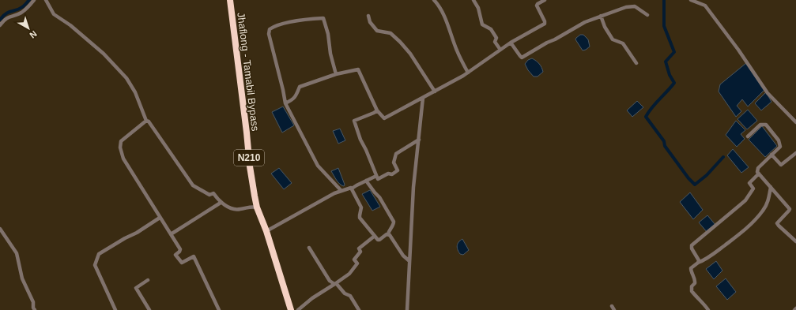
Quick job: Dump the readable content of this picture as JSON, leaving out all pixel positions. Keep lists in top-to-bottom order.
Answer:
{
  "streets": {
    "highway": ["Jhaflong - Tamabil Bypass", "N210"]
  },
  "north": "bottom right"
}
